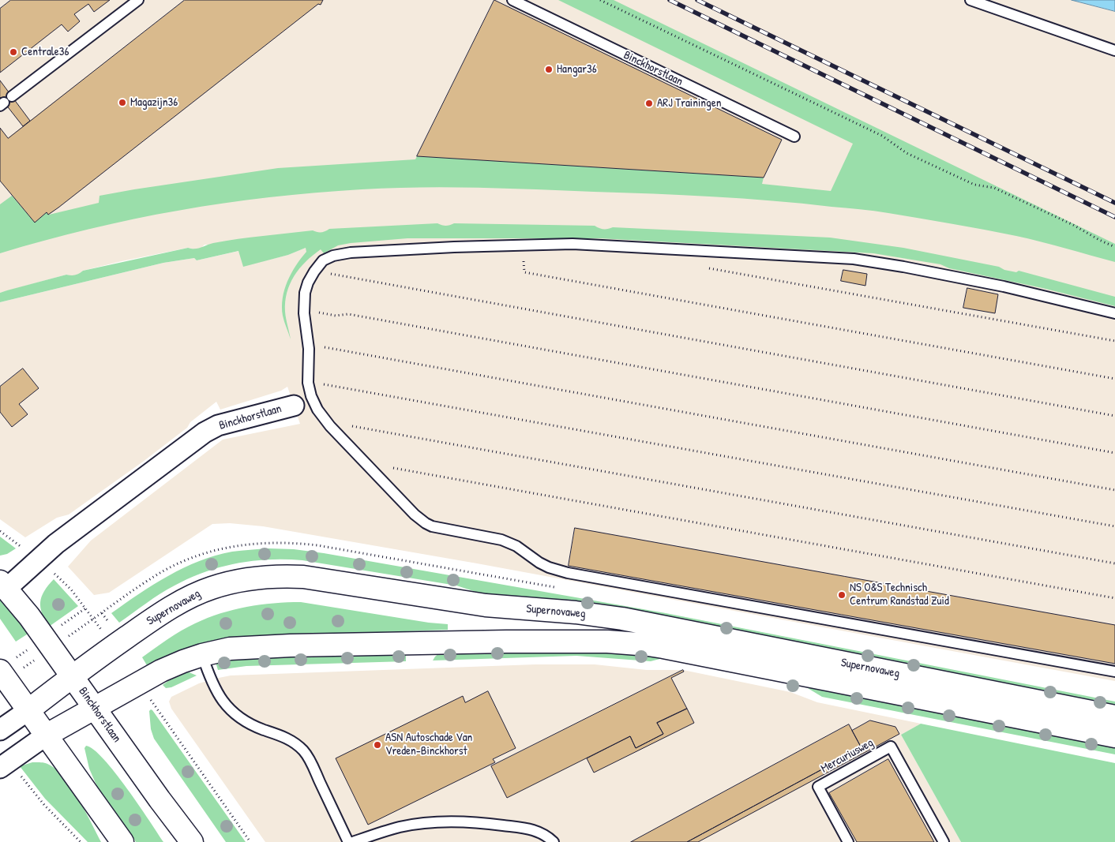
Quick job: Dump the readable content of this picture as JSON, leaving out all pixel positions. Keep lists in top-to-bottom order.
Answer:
{
  "streets": {
    "main road": ["Binckhorstlaan", "Supernovaweg"],
    "lane": ["Mercuriusweg"]
  },
  "crossings": [
    ["Binckhorstlaan", "Supernovaweg"]
  ],
  "places": [
    "Centrale36",
    "Hangar36",
    "Magazijn36",
    "ARJ Trainingen",
    "NS O&S Technisch Centrum Randstad Zuid",
    "ASN Autoschade Van Vreden-Binckhorst"
  ]
}
